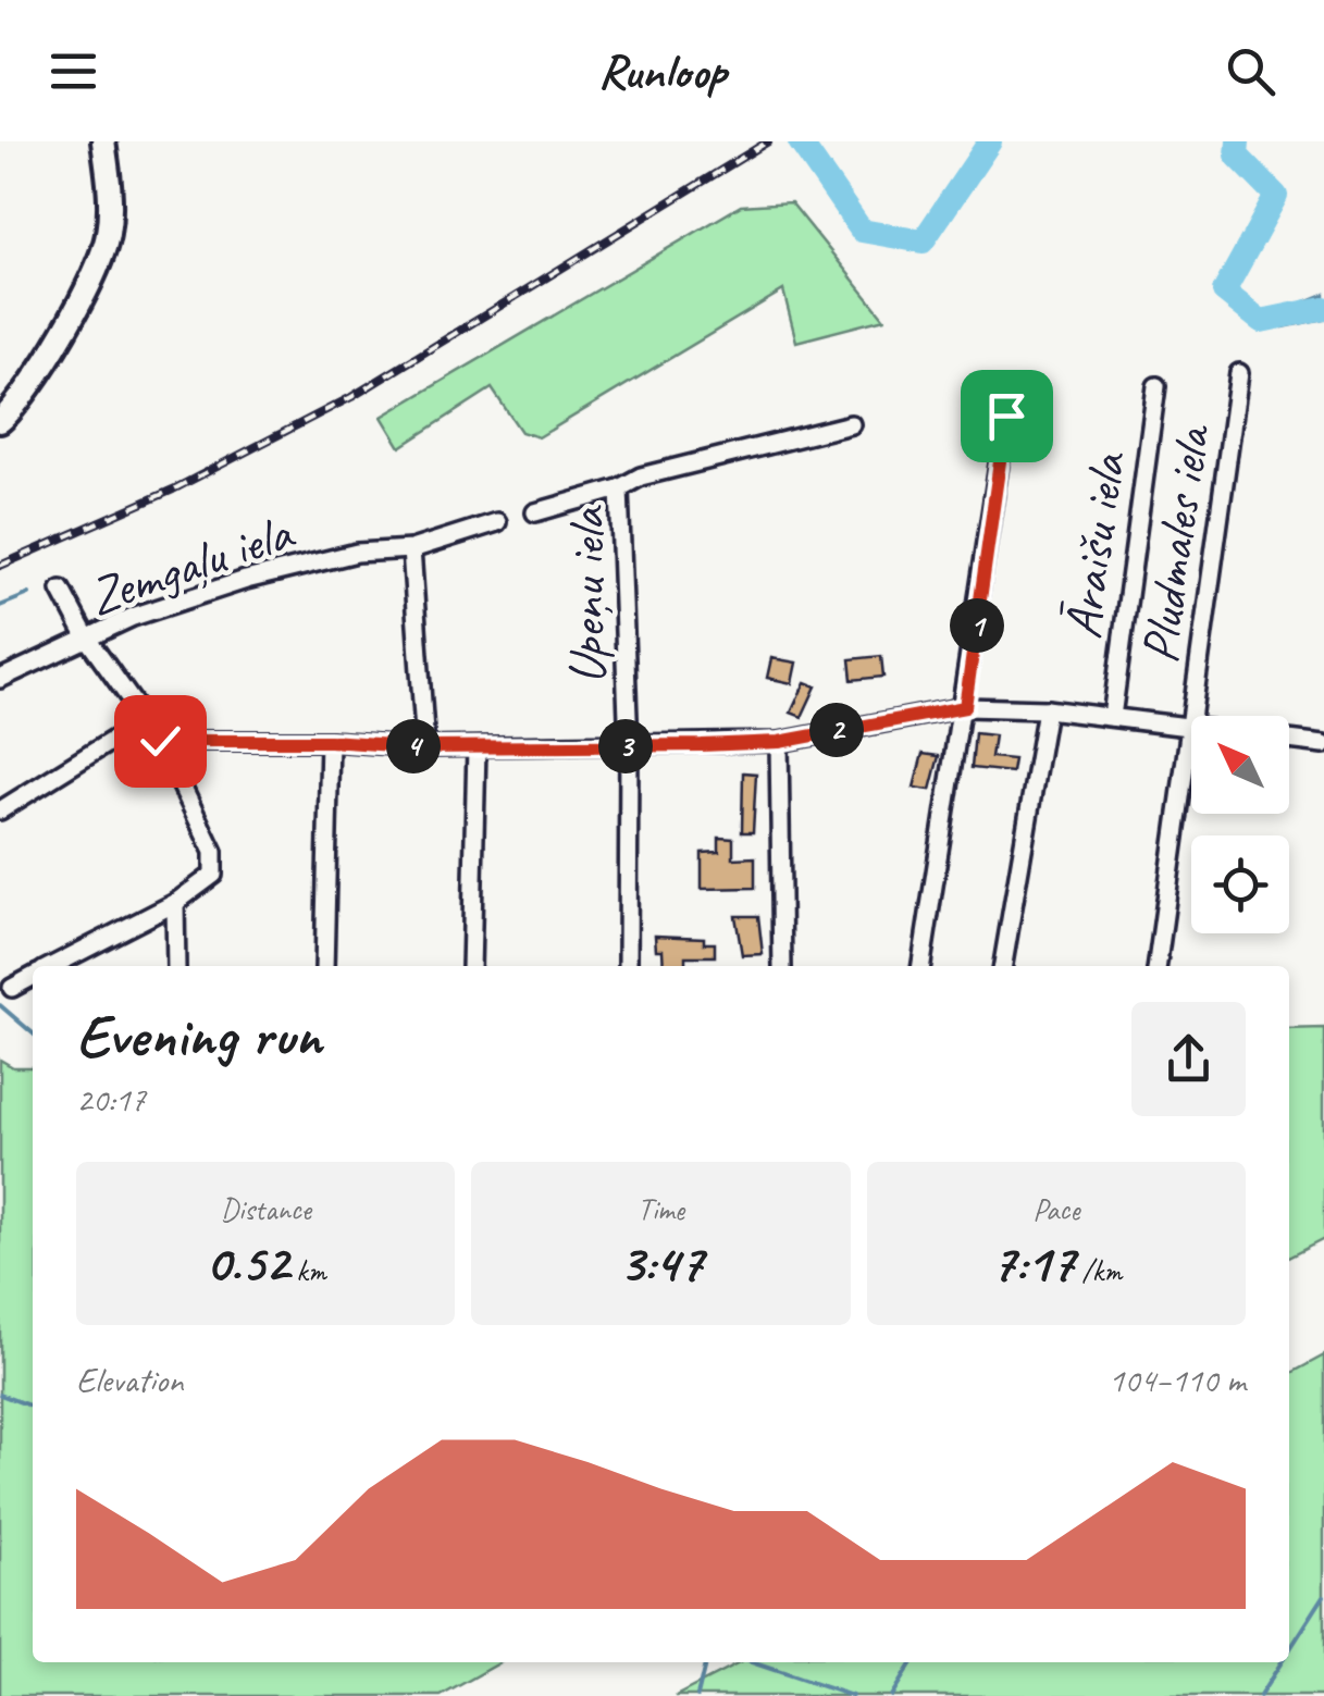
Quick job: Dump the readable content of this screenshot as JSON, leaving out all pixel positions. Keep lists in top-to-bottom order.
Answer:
{
  "streets": {
    "street": [
      "Pludmales iela",
      "Āraišu iela",
      "Zemgaļu iela",
      "Upeņu iela"
    ]
  },
  "north": "top left",
  "page": {
    "header": "Runloop",
    "pins": [
      "1",
      "2",
      "3",
      "4"
    ],
    "heading": ["Evening run", "20:17"],
    "stats": [
      ["Distance", "0.52 km"],
      ["Time", "3:47"],
      ["Pace", "7:17 /km"]
    ],
    "chart": ["Elevation", "104–110 m"]
  }
}
